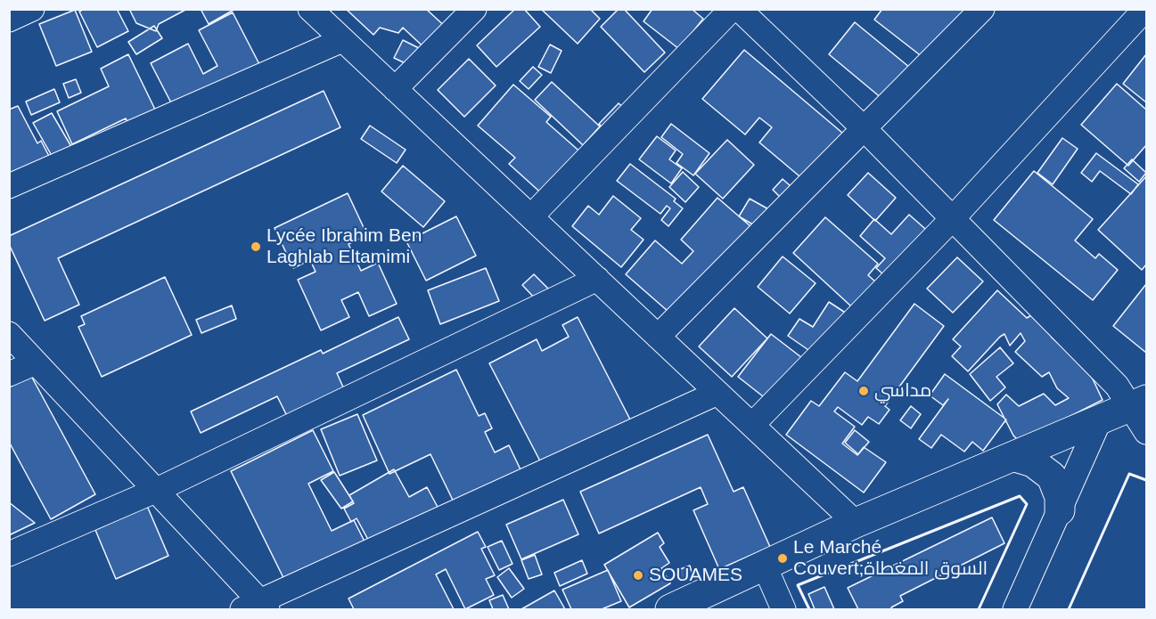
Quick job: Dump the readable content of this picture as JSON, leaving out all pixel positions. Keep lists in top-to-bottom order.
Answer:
{
  "places": [
    "Lycée Ibrahim Ben Laghlab Eltamimi",
    "مداسي",
    "Le Marché Couvert;السوق المغطاة",
    "SOUAMES"
  ]
}
